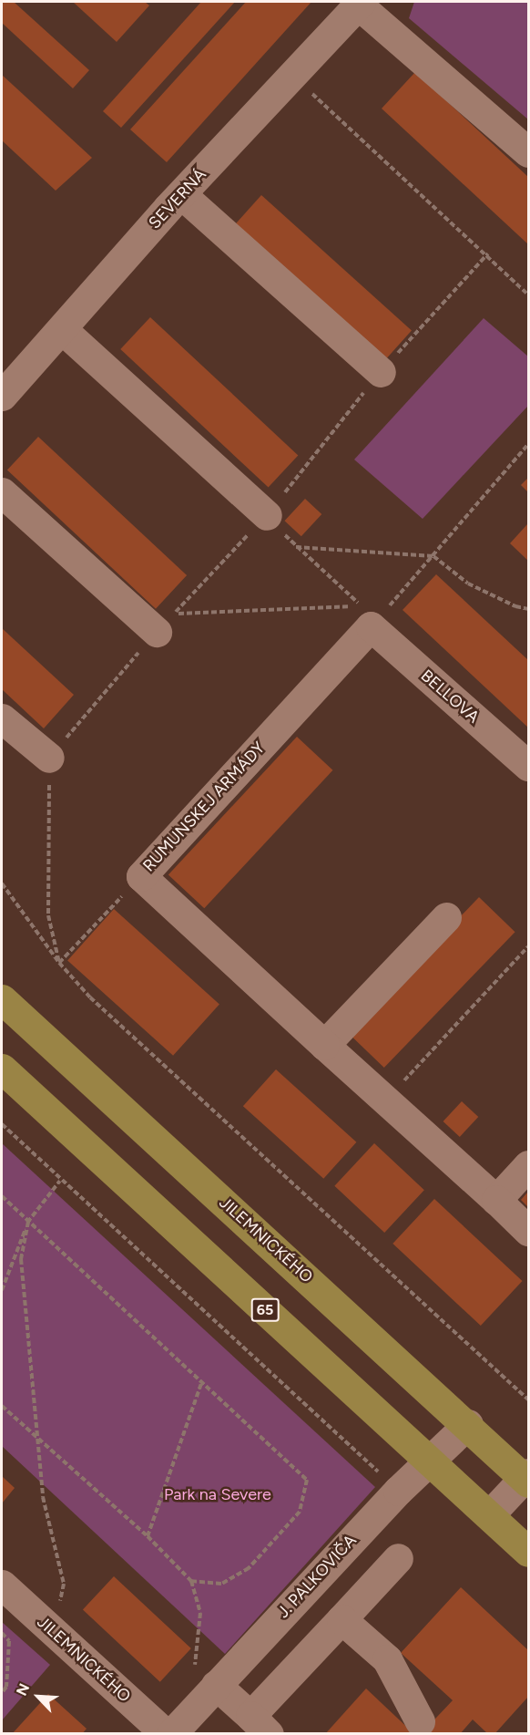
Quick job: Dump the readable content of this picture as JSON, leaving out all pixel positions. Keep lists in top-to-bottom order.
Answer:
{
  "streets": {
    "main road": ["JILEMNICKÉHO", "65"],
    "street": [
      "SEVERNÁ",
      "BELLOVA",
      "RUMUNSKEJ ARMÁDY",
      "J. PALKOVIČA"
    ]
  },
  "crossings": [
    ["BELLOVA", "RUMUNSKEJ ARMÁDY"],
    ["JILEMNICKÉHO", "J. PALKOVIČA"],
    ["65", "J. PALKOVIČA"]
  ],
  "parks": ["Park na Severe"],
  "north": "top left"
}
